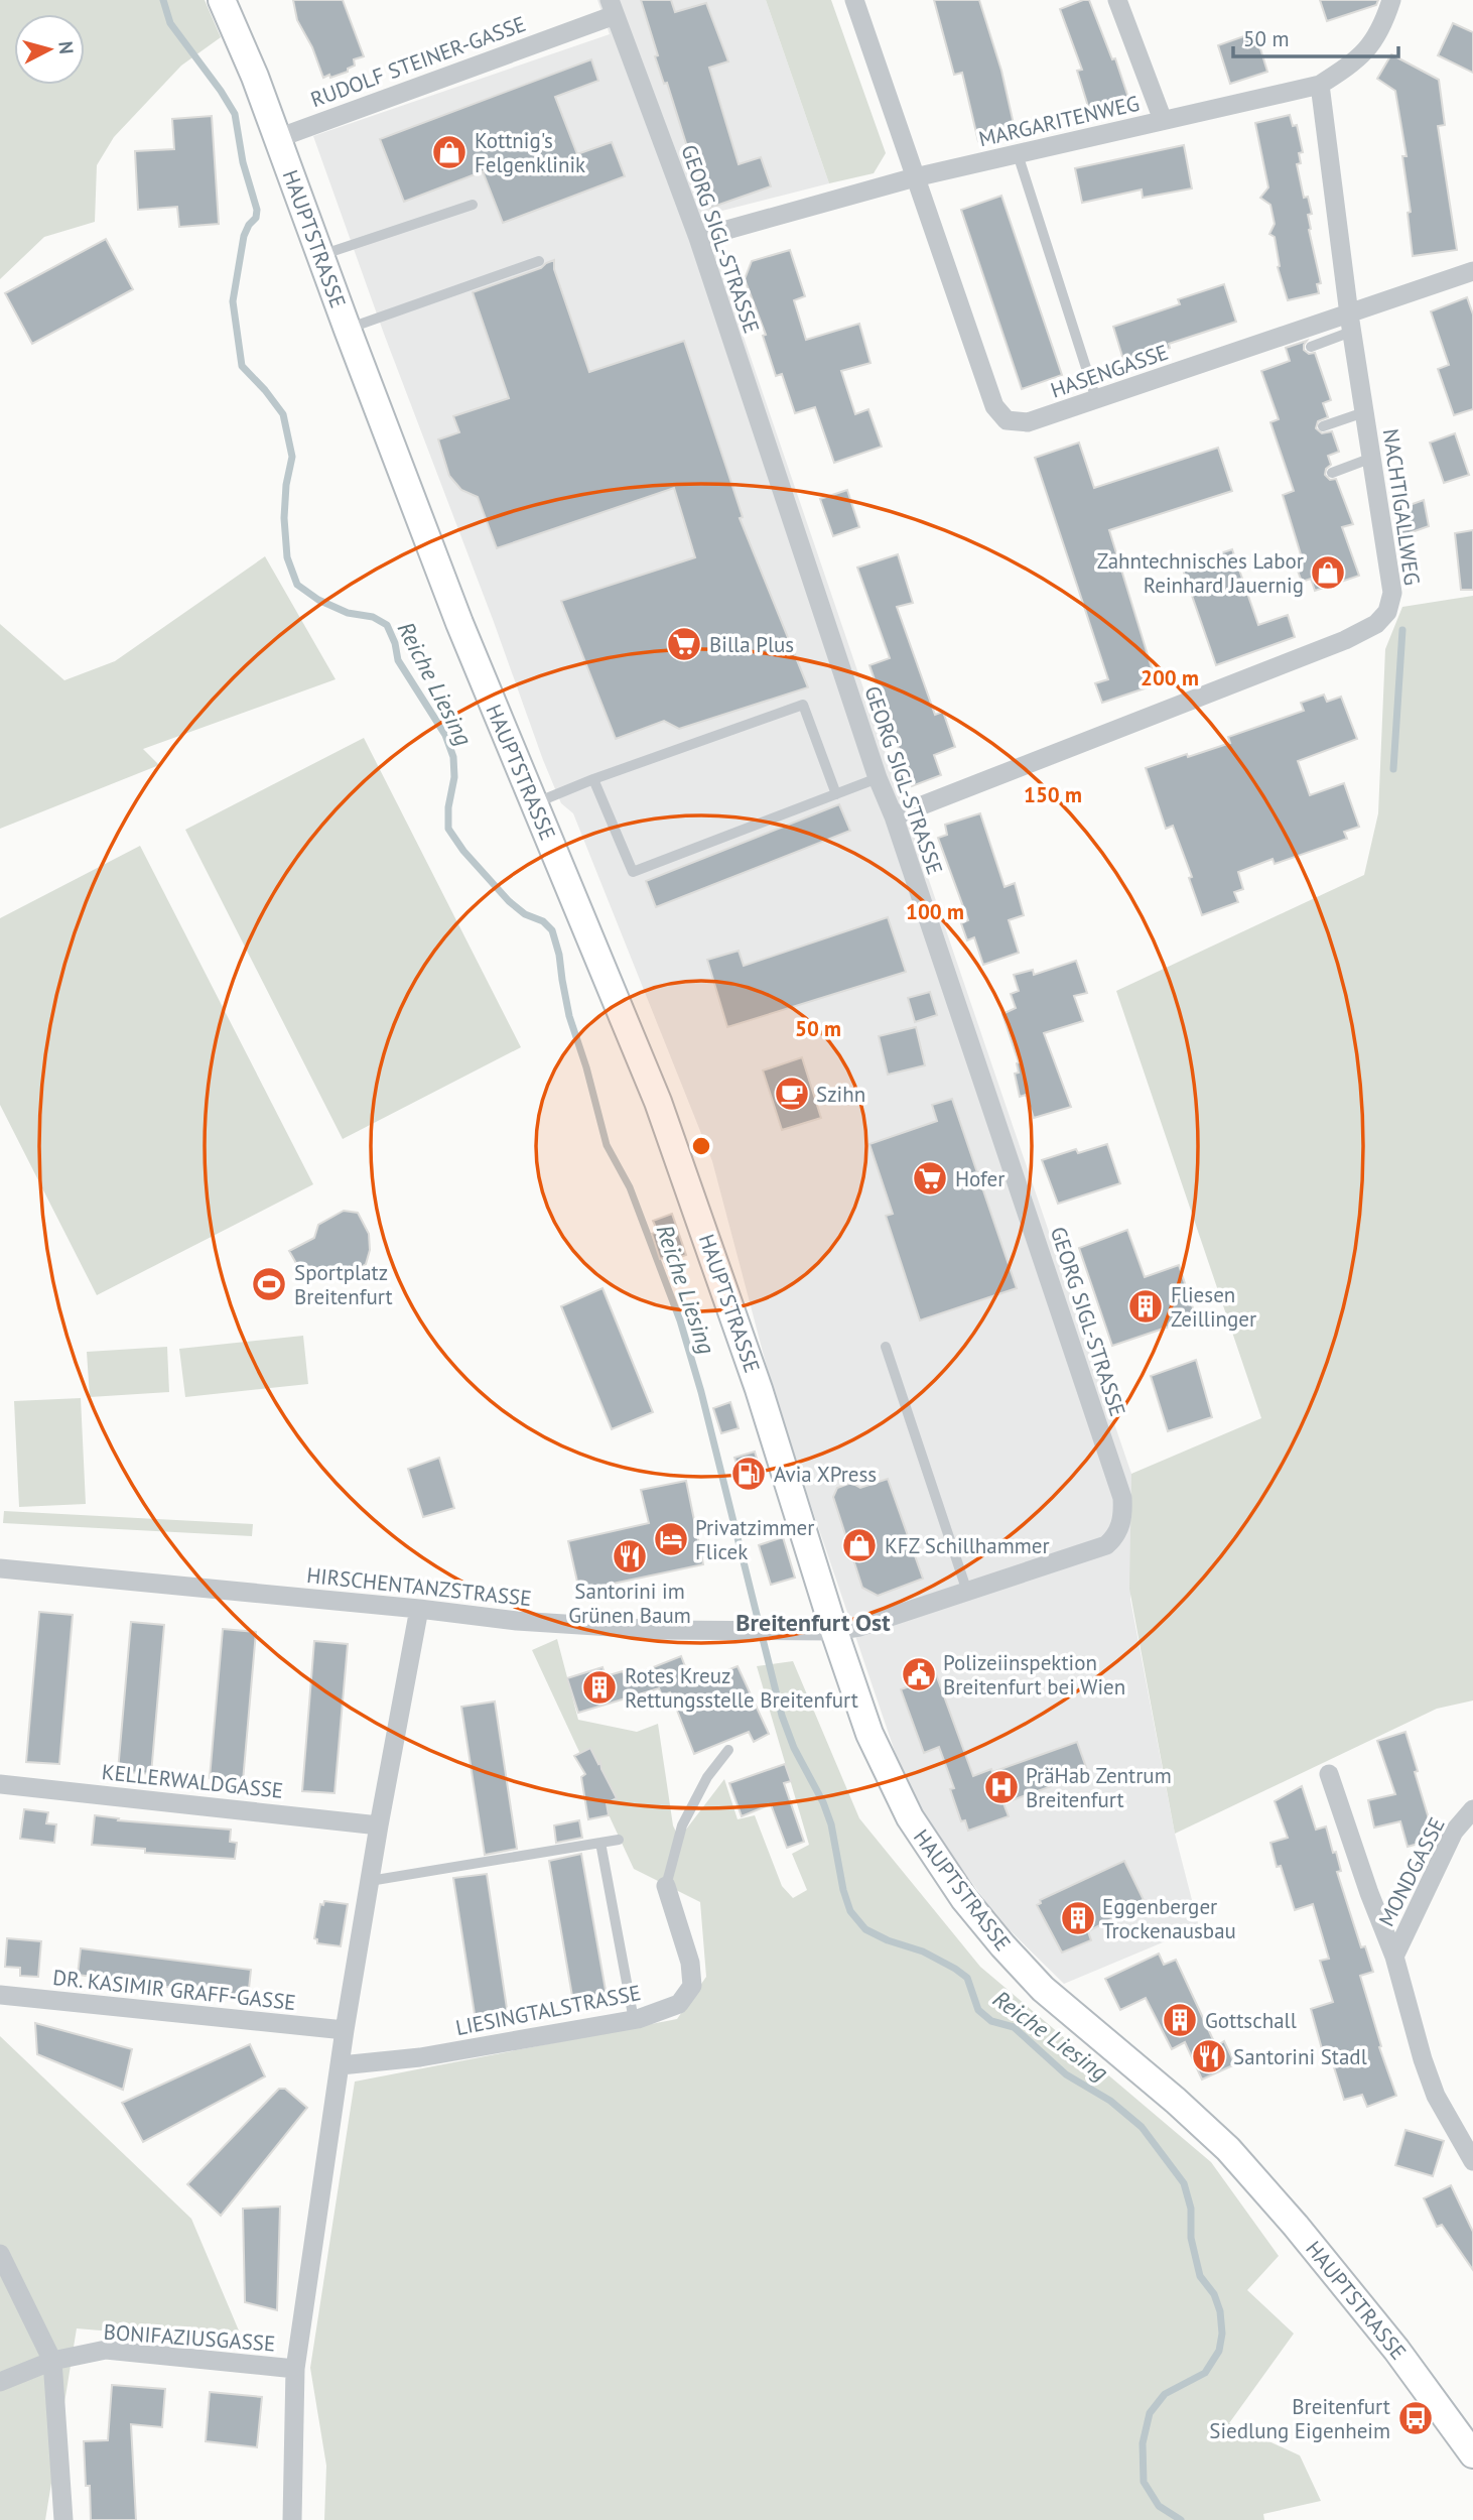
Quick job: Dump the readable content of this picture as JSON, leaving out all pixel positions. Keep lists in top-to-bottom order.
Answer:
{
  "streets": {
    "main road": ["HAUPTSTRASSE"],
    "street": [
      "RUDOLF STEINER-GASSE",
      "MARGARITENWEG",
      "GEORG SIGL-STRASSE",
      "HASENGASSE",
      "NACHTIGALLWEG",
      "HIRSCHENTANZSTRASSE",
      "KELLERWALDGASSE",
      "MONDGASSE",
      "DR. KASIMIR GRAFF-GASSE",
      "LIESINGTALSTRASSE",
      "BONIFAZIUSGASSE"
    ]
  },
  "crossings": [
    ["RUDOLF STEINER-GASSE", "HAUPTSTRASSE"],
    ["RUDOLF STEINER-GASSE", "GEORG SIGL-STRASSE"],
    ["MARGARITENWEG", "GEORG SIGL-STRASSE"],
    ["MARGARITENWEG", "HASENGASSE"],
    ["MARGARITENWEG", "NACHTIGALLWEG"],
    ["HAUPTSTRASSE", "GEORG SIGL-STRASSE"],
    ["HAUPTSTRASSE", "HIRSCHENTANZSTRASSE"],
    ["GEORG SIGL-STRASSE", "NACHTIGALLWEG"],
    ["GEORG SIGL-STRASSE", "HIRSCHENTANZSTRASSE"],
    ["HASENGASSE", "NACHTIGALLWEG"]
  ],
  "districts": ["Breitenfurt Ost"],
  "water": ["Reiche Liesing"],
  "places": {
    "shop": ["Kottnig's Felgenklinik", "Zahntechnisches Labor Reinhard Jauernig", "KFZ Schillhammer"],
    "supermarket": ["Billa Plus", "Hofer"],
    "cafe": ["Szihn"],
    "sports": ["Sportplatz Breitenfurt"],
    "building": [
      "Fliesen Zeillinger",
      "Rotes Kreuz Rettungsstelle Breitenfurt",
      "Eggenberger Trockenausbau",
      "Gottschall"
    ],
    "fuel station": ["Avia XPress"],
    "hotel": ["Privatzimmer Flicek"],
    "restaurant": ["Santorini im Grünen Baum", "Santorini Stadl"],
    "public building": ["Polizeiinspektion Breitenfurt bei Wien"],
    "hospital": ["PräHab Zentrum Breitenfurt"],
    "bus stop": ["Breitenfurt Siedlung Eigenheim"]
  },
  "scale_bar": "50 m",
  "north": "right",
  "rings": [
    "200 m",
    "150 m",
    "100 m",
    "50 m"
  ]
}
